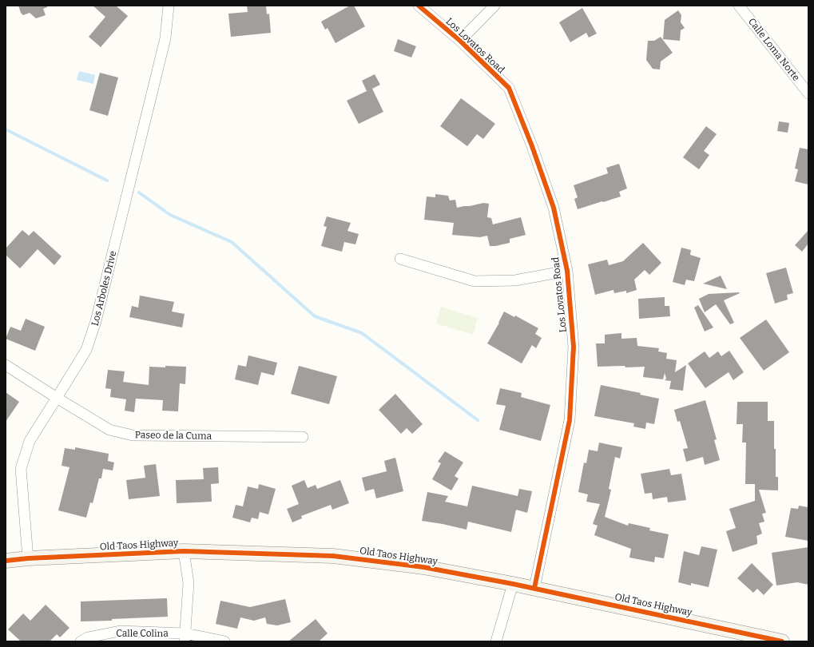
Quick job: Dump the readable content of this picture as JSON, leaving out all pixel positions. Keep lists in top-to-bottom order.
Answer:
{
  "streets": {
    "street": [
      "Los Lovatos Road",
      "Calle Loma Norte",
      "Los Arboles Drive",
      "Paseo de la Cuma",
      "Old Taos Highway",
      "Calle Colina"
    ]
  },
  "crossings": [
    ["Los Lovatos Road", "Old Taos Highway"],
    ["Los Arboles Drive", "Paseo de la Cuma"],
    ["Los Arboles Drive", "Old Taos Highway"]
  ]
}
